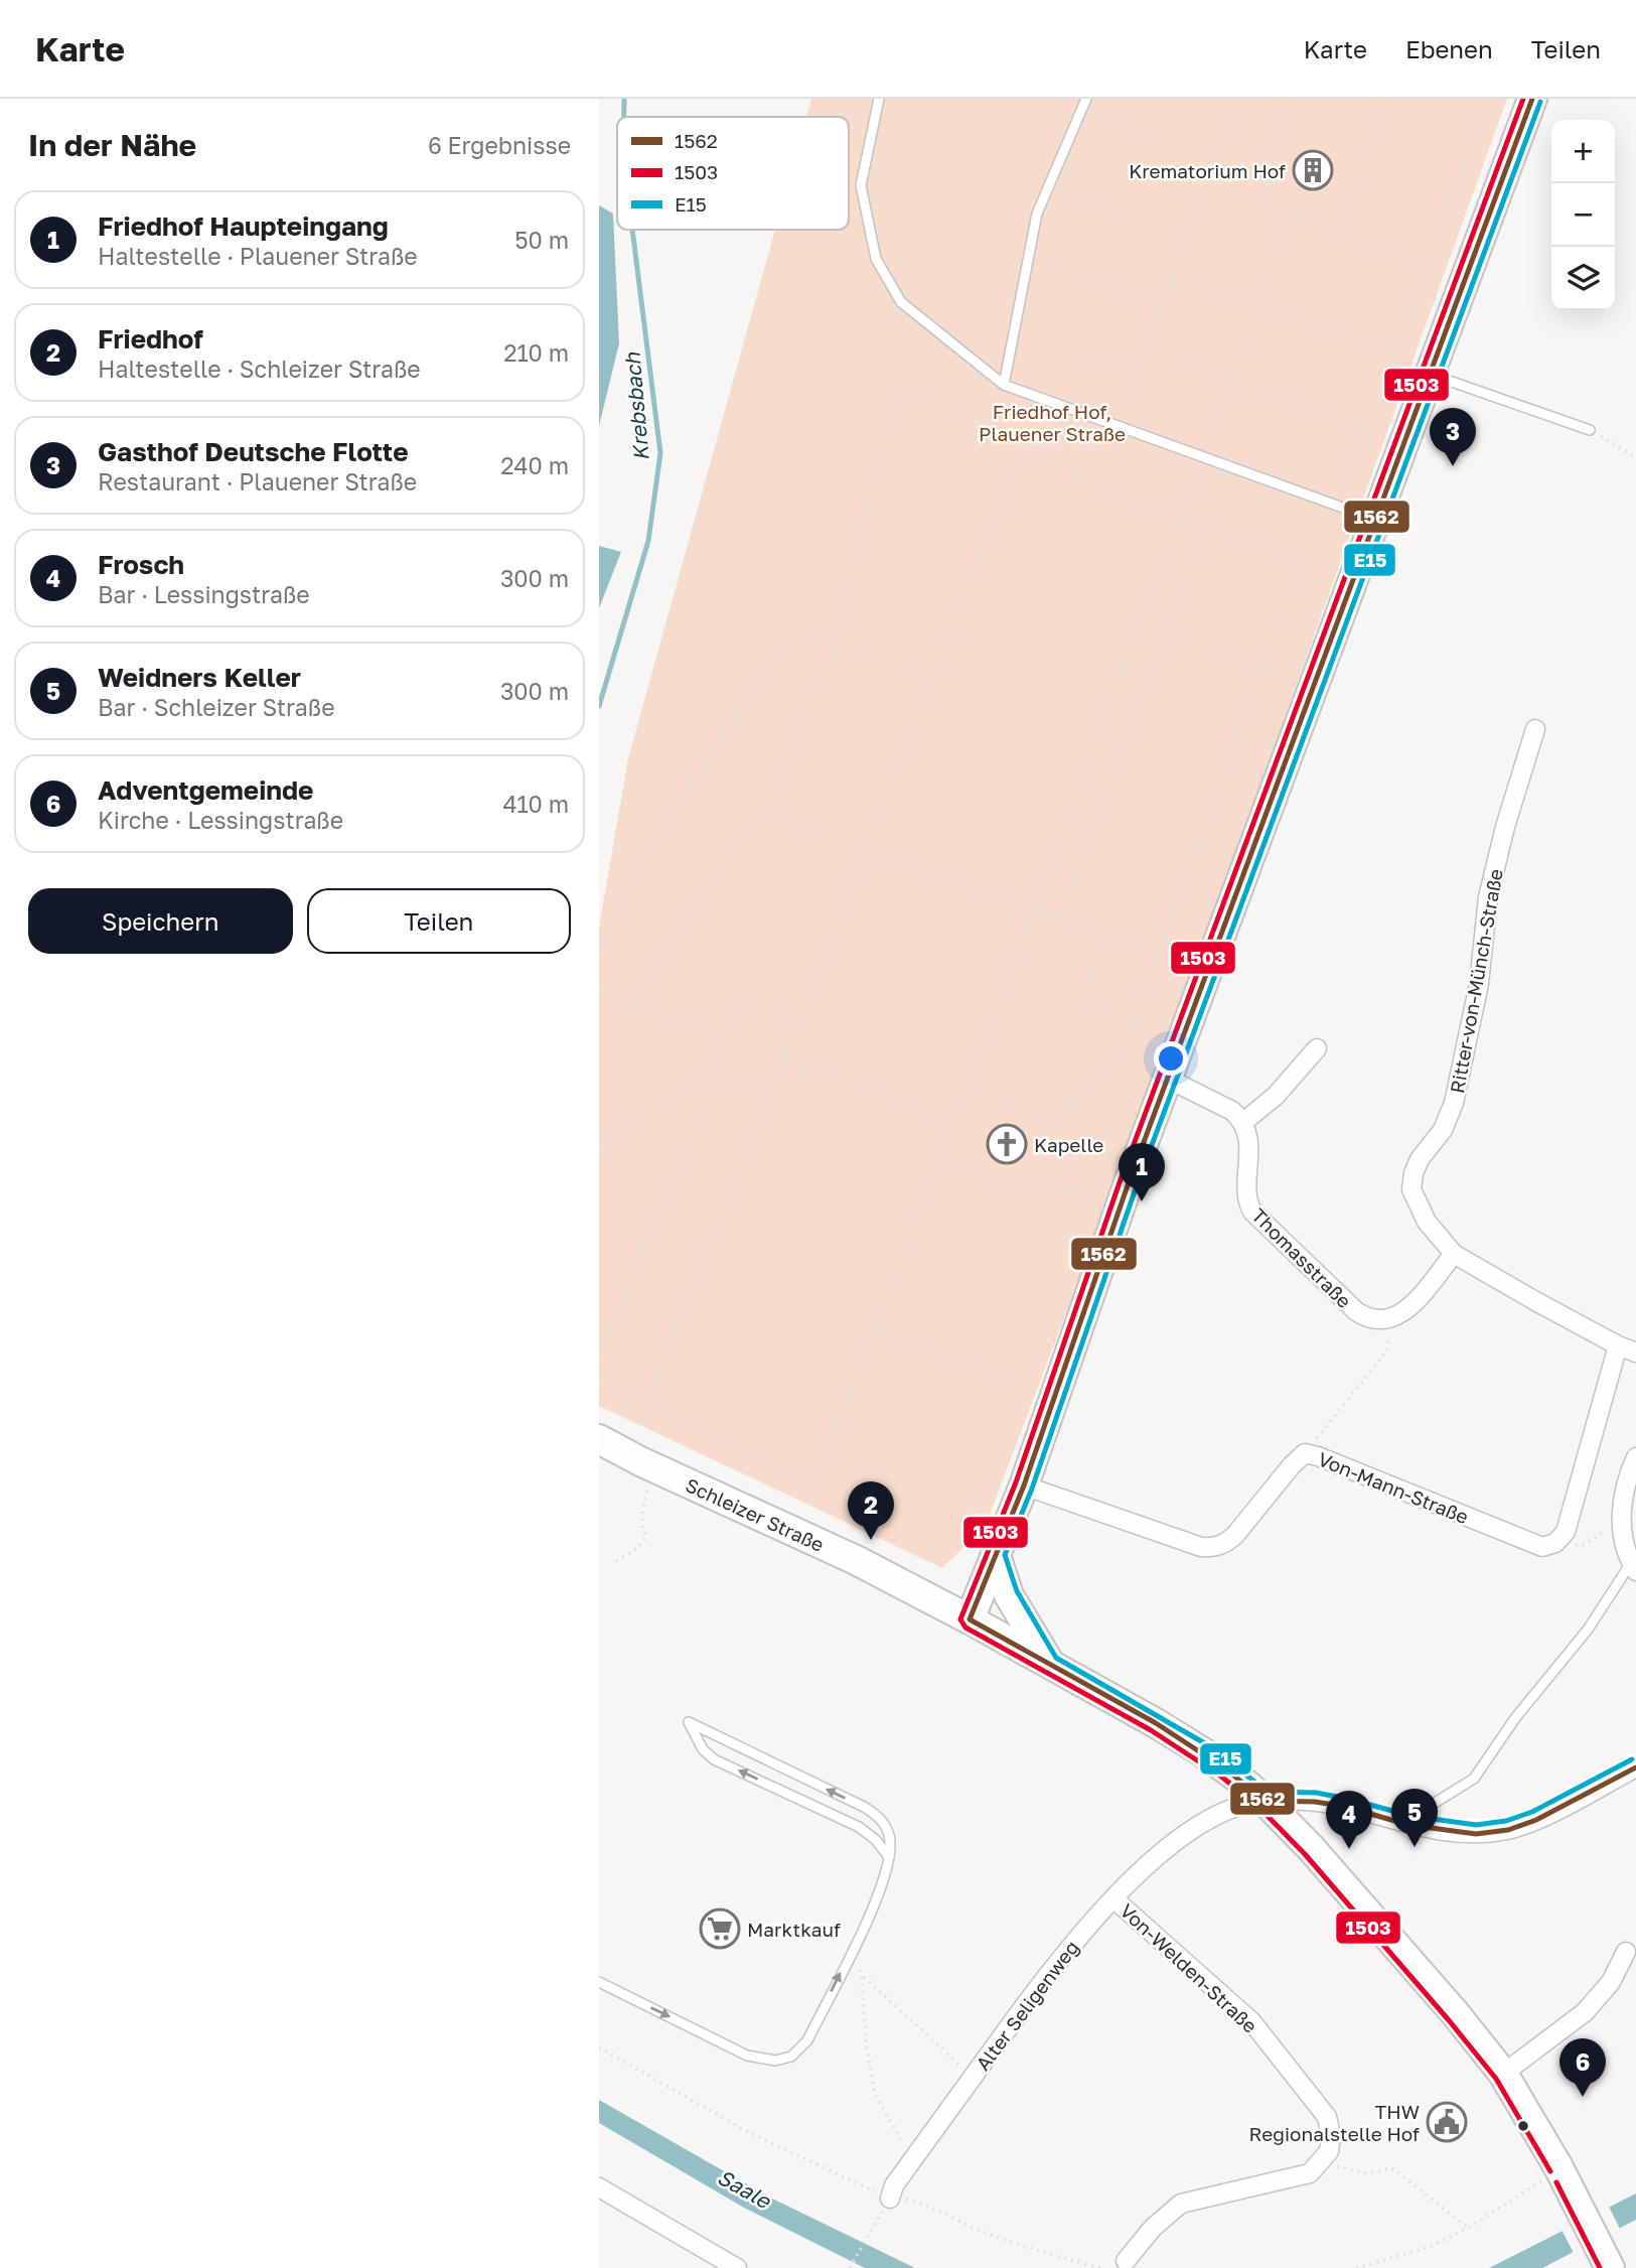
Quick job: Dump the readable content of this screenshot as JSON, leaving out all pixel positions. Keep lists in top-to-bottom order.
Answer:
{
  "streets": {
    "main road": ["Schleizer Straße"],
    "street": [
      "Ritter-von-Münch-Straße",
      "Thomasstraße",
      "Von-Mann-Straße",
      "Von-Welden-Straße",
      "Alter Seligenweg"
    ]
  },
  "crossings": [
    ["Schleizer Straße", "Alter Seligenweg"],
    ["Von-Welden-Straße", "Alter Seligenweg"]
  ],
  "water": ["Krebsbach", "Saale"],
  "parks": ["Friedhof Hof, Plauener Straße"],
  "places": {
    "building": ["Krematorium Hof"],
    "church": ["Kapelle"],
    "supermarket": ["Marktkauf"],
    "public building": ["THW Regionalstelle Hof"]
  },
  "lines": ["transit line 1562", "transit line 1503", "transit line E15"],
  "legend": ["1562", "1503", "E15"],
  "page": {
    "header": "Karte",
    "nav": ["Karte", "Ebenen", "Teilen"],
    "heading": ["In der Nähe", "6 Ergebnisse"],
    "map_buttons": ["+", "−"],
    "list": [
      {
        "mark": "1",
        "name": "Friedhof Haupteingang",
        "note": "Haltestelle · Plauener Straße",
        "value": "50 m"
      },
      {
        "mark": "2",
        "name": "Friedhof",
        "note": "Haltestelle · Schleizer Straße",
        "value": "210 m"
      },
      {
        "mark": "3",
        "name": "Gasthof Deutsche Flotte",
        "note": "Restaurant · Plauener Straße",
        "value": "240 m"
      },
      {
        "mark": "4",
        "name": "Frosch",
        "note": "Bar · Lessingstraße",
        "value": "300 m"
      },
      {
        "mark": "5",
        "name": "Weidners Keller",
        "note": "Bar · Schleizer Straße",
        "value": "300 m"
      },
      {
        "mark": "6",
        "name": "Adventgemeinde",
        "note": "Kirche · Lessingstraße",
        "value": "410 m"
      }
    ],
    "pins": [
      "3",
      "1",
      "2",
      "5",
      "4",
      "6"
    ],
    "buttons": ["Speichern", "Teilen"]
  }
}
